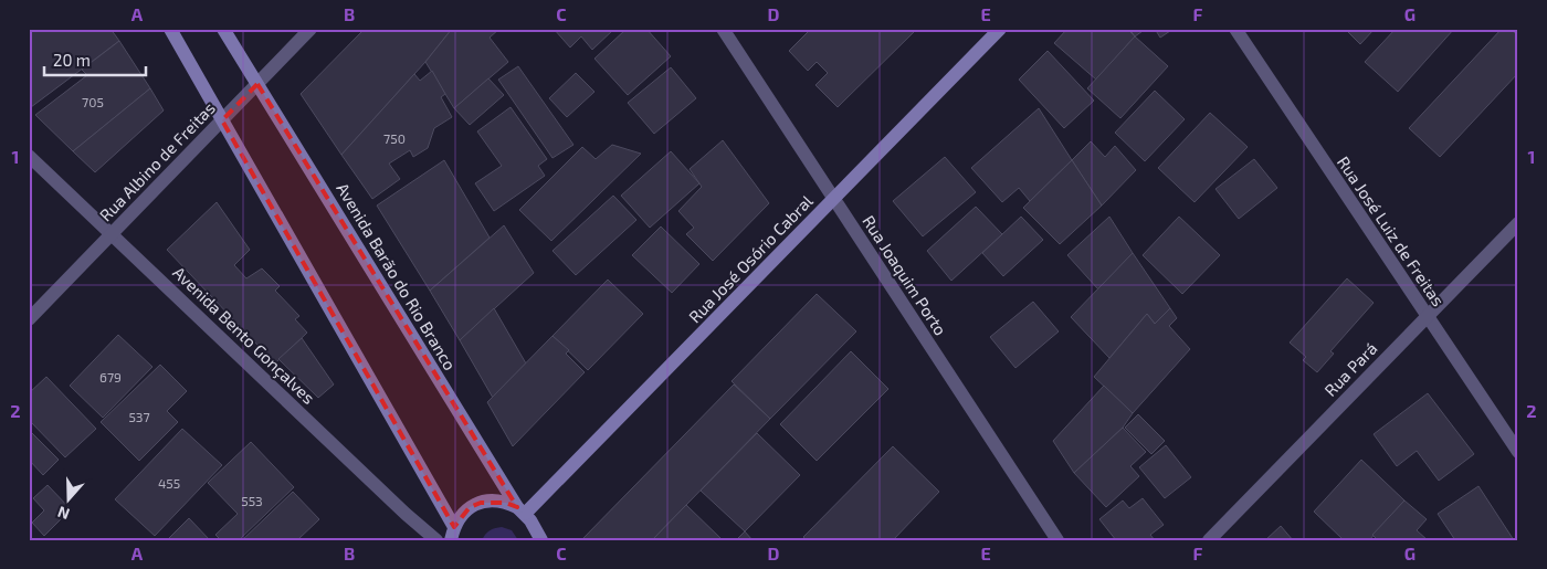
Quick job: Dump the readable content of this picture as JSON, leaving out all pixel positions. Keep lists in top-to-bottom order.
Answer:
{
  "streets": {
    "main road": ["Rua José Osório Cabral", "Avenida Barão do Rio Branco"],
    "street": [
      "Rua Albino de Freitas",
      "Rua José Luiz de Freitas",
      "Rua Joaquim Porto",
      "Avenida Bento Gonçalves",
      "Rua Pará"
    ]
  },
  "crossings": [
    ["Rua Albino de Freitas", "Avenida Barão do Rio Branco"],
    ["Rua Albino de Freitas", "Avenida Bento Gonçalves"],
    ["Rua José Luiz de Freitas", "Rua Pará"],
    ["Rua José Osório Cabral", "Rua Joaquim Porto"],
    ["Rua José Osório Cabral", "Avenida Barão do Rio Branco"]
  ],
  "house_numbers": [
    "705",
    "750",
    "679",
    "537",
    "455",
    "553"
  ],
  "scale_bar": "20 m",
  "north": "bottom",
  "grid": {
    "columns": [
      "A",
      "B",
      "C",
      "D",
      "E",
      "F",
      "G"
    ],
    "rows": ["1", "2"]
  }
}
